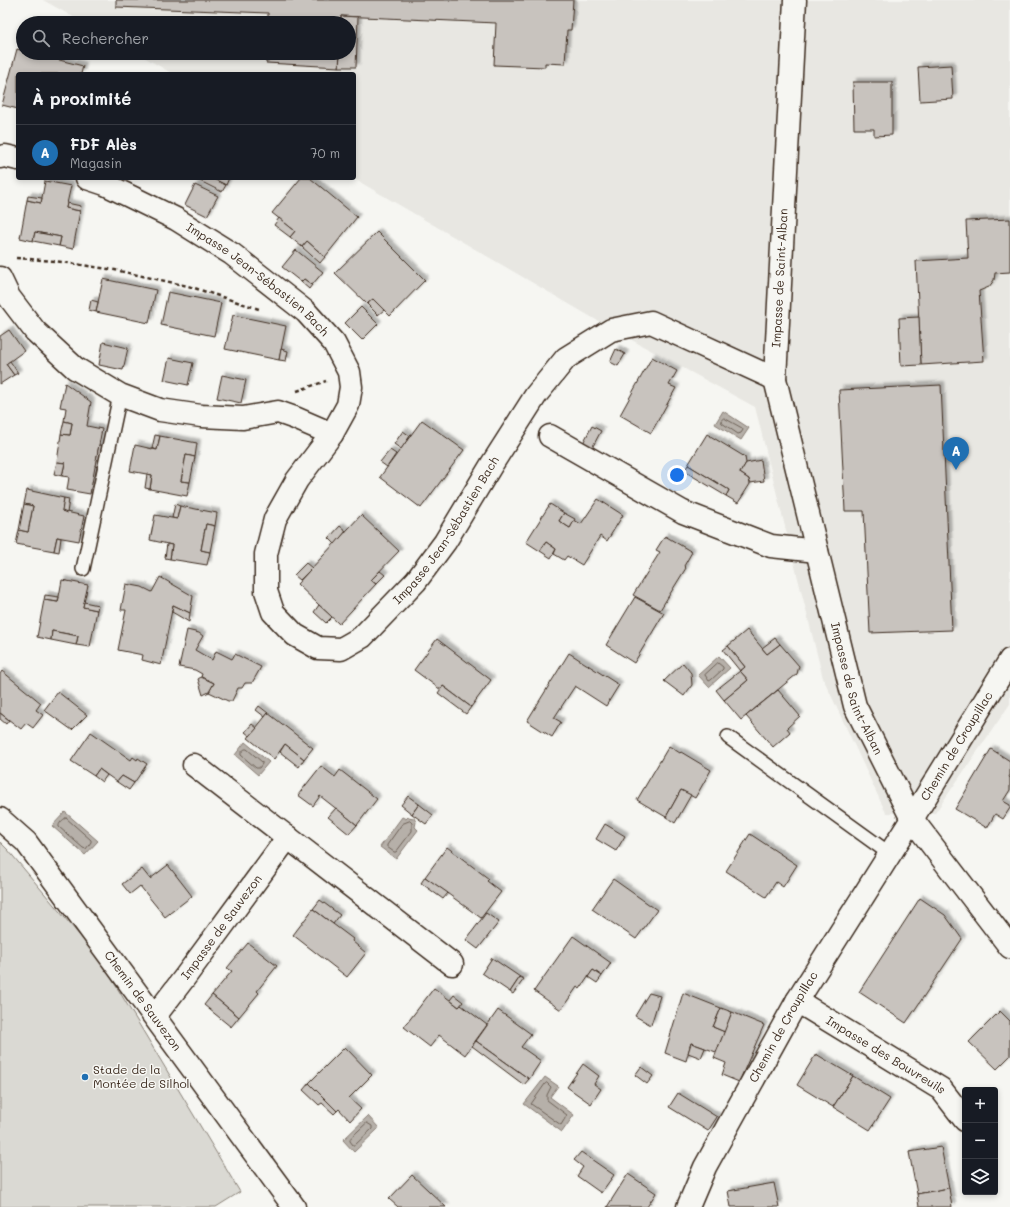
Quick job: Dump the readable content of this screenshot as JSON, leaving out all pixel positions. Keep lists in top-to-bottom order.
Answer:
{
  "streets": {
    "street": [
      "Impasse de Saint-Alban",
      "Impasse Jean-Sébastien Bach",
      "Chemin de Croupillac",
      "Impasse de Sauvezon",
      "Chemin de Sauvezon",
      "Impasse des Bouvreuils"
    ]
  },
  "crossings": [
    ["Impasse de Saint-Alban", "Impasse Jean-Sébastien Bach"],
    ["Impasse de Saint-Alban", "Chemin de Croupillac"],
    ["Chemin de Croupillac", "Impasse des Bouvreuils"],
    ["Impasse de Sauvezon", "Chemin de Sauvezon"]
  ],
  "places": ["Stade de la Montée de Silhol"],
  "page": {
    "search": "Rechercher",
    "heading": "À proximité",
    "list": [
      {
        "mark": "A",
        "name": "FDF Alès",
        "note": "Magasin",
        "value": "70 m"
      }
    ],
    "pins": "A",
    "map_buttons": ["+", "−"]
  }
}
